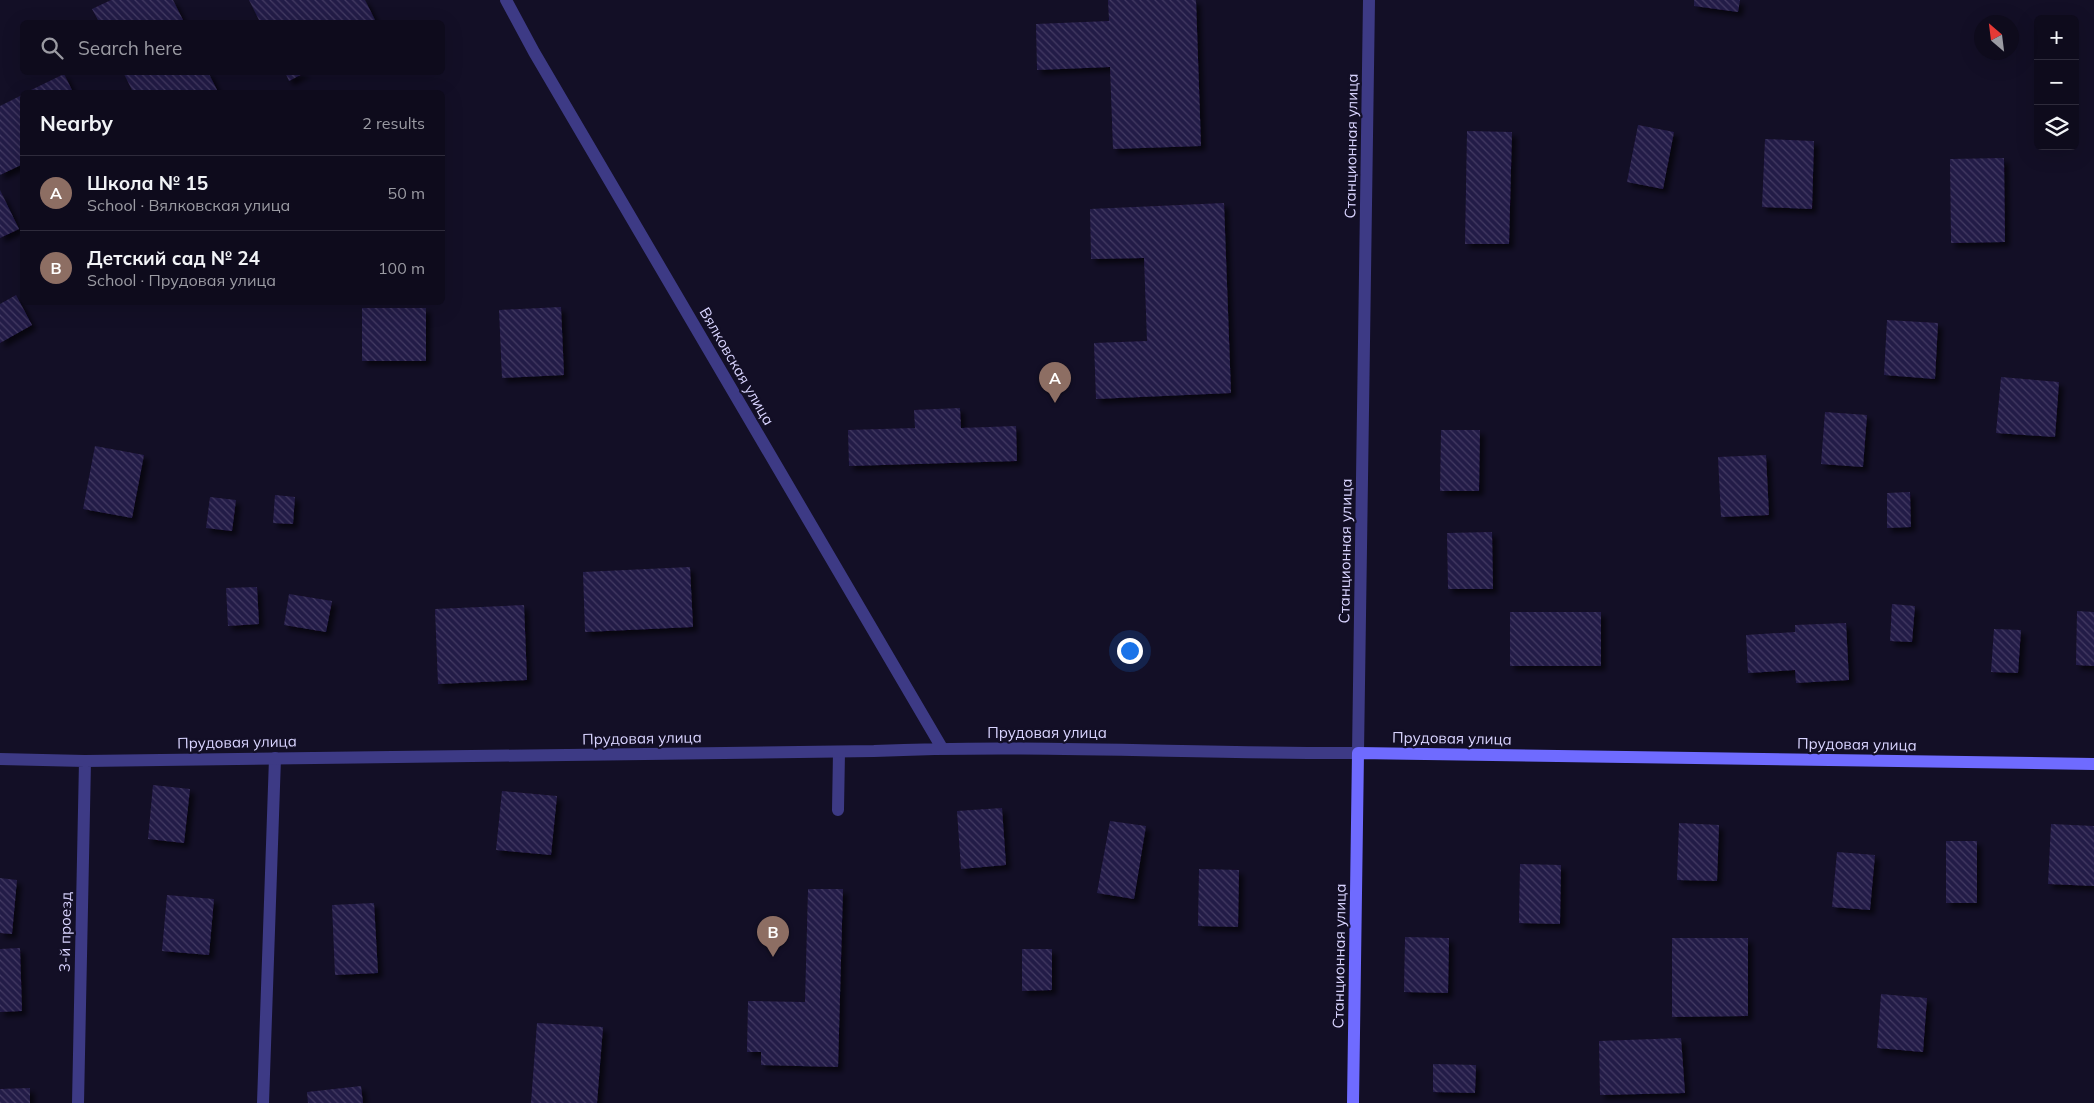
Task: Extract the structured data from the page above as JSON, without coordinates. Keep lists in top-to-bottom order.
{
  "streets": {
    "main road": ["Станционная улица", "Прудовая улица"],
    "street": ["Вялковская улица", "3-й проезд"]
  },
  "crossings": [
    ["Станционная улица", "Прудовая улица"],
    ["Вялковская улица", "Прудовая улица"],
    ["Прудовая улица", "3-й проезд"]
  ],
  "north": "top left",
  "page": {
    "map_buttons": ["+", "−"],
    "search": "Search here",
    "heading": ["Nearby", "2 results"],
    "list": [
      {
        "mark": "A",
        "name": "Школа № 15",
        "note": "School · Вялковская улица",
        "value": "50 m"
      },
      {
        "mark": "B",
        "name": "Детский сад № 24",
        "note": "School · Прудовая улица",
        "value": "100 m"
      }
    ],
    "pins": ["A", "B"]
  }
}
